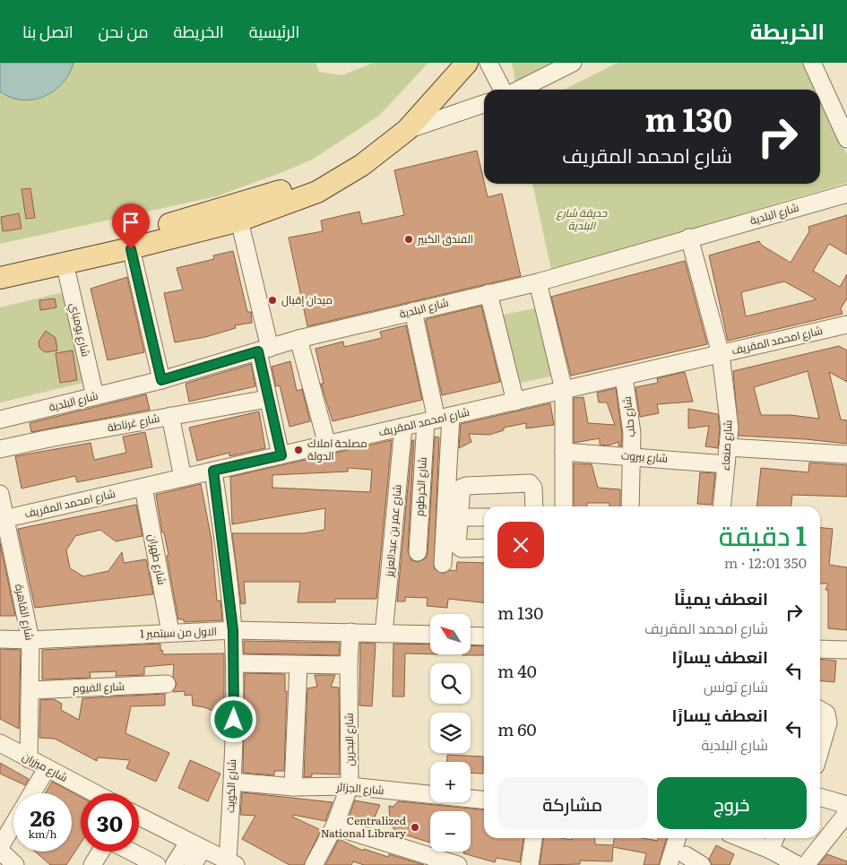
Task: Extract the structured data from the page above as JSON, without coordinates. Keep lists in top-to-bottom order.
{
  "streets": {
    "street": [
      "شارع البلدية",
      "شارع بومباي",
      "شارع امحمد المقريف",
      "شارع حلب",
      "شارع غرناطة",
      "شارع صنعاء",
      "شارع بيروت",
      "شارع الخرطوم",
      "شارع عمر بن عبدالعزيز",
      "شارع طهران",
      "شارع القاهرة",
      "الاول من سبتمبر 1",
      "شارع الفيوم",
      "شارع البحرين",
      "شارع ميزران",
      "شارع الكويت",
      "شارع الجزائر"
    ]
  },
  "crossings": [
    ["شارع البلدية", "شارع بومباي"],
    ["شارع البلدية", "شارع صنعاء"],
    ["شارع امحمد المقريف", "شارع حلب"],
    ["شارع امحمد المقريف", "شارع صنعاء"],
    ["شارع امحمد المقريف", "شارع الخرطوم"],
    ["شارع امحمد المقريف", "شارع عمر بن عبدالعزيز"],
    ["شارع امحمد المقريف", "شارع طهران"],
    ["شارع امحمد المقريف", "شارع القاهرة"],
    ["شارع امحمد المقريف", "شارع الكويت"],
    ["شارع حلب", "شارع بيروت"],
    ["شارع صنعاء", "شارع بيروت"],
    ["شارع عمر بن عبدالعزيز", "الاول من سبتمبر 1"],
    ["شارع طهران", "الاول من سبتمبر 1"],
    ["شارع القاهرة", "الاول من سبتمبر 1"],
    ["شارع القاهرة", "شارع الفيوم"],
    ["شارع القاهرة", "شارع ميزران"],
    ["الاول من سبتمبر 1", "شارع البحرين"],
    ["الاول من سبتمبر 1", "شارع الكويت"],
    ["شارع البحرين", "شارع الجزائر"],
    ["شارع الكويت", "شارع الجزائر"]
  ],
  "parks": ["حديقة شارع البلدية"],
  "places": [
    "الفندق الكبير",
    "ميدان إقبال",
    "مصلحة املاك الدولة",
    "Centralized National Library"
  ],
  "north": "top left",
  "page": {
    "header": "الخريطة",
    "nav": [
      "الرئيسية",
      "الخريطة",
      "من نحن",
      "اتصل بنا"
    ],
    "turn": ["130 m", "شارع امحمد المقريف"],
    "heading": ["1 دقيقة", "350 m · 12:01"],
    "list": [
      {
        "name": "انعطف يمينًا",
        "note": "شارع امحمد المقريف",
        "value": "130 m"
      },
      {
        "name": "انعطف يسارًا",
        "note": "شارع تونس",
        "value": "40 m"
      },
      {
        "name": "انعطف يسارًا",
        "note": "شارع البلدية",
        "value": "60 m"
      }
    ],
    "map_buttons": ["+", "−"],
    "buttons": ["خروج", "مشاركة"],
    "speed": "26 km/h",
    "limit": "30"
  }
}
